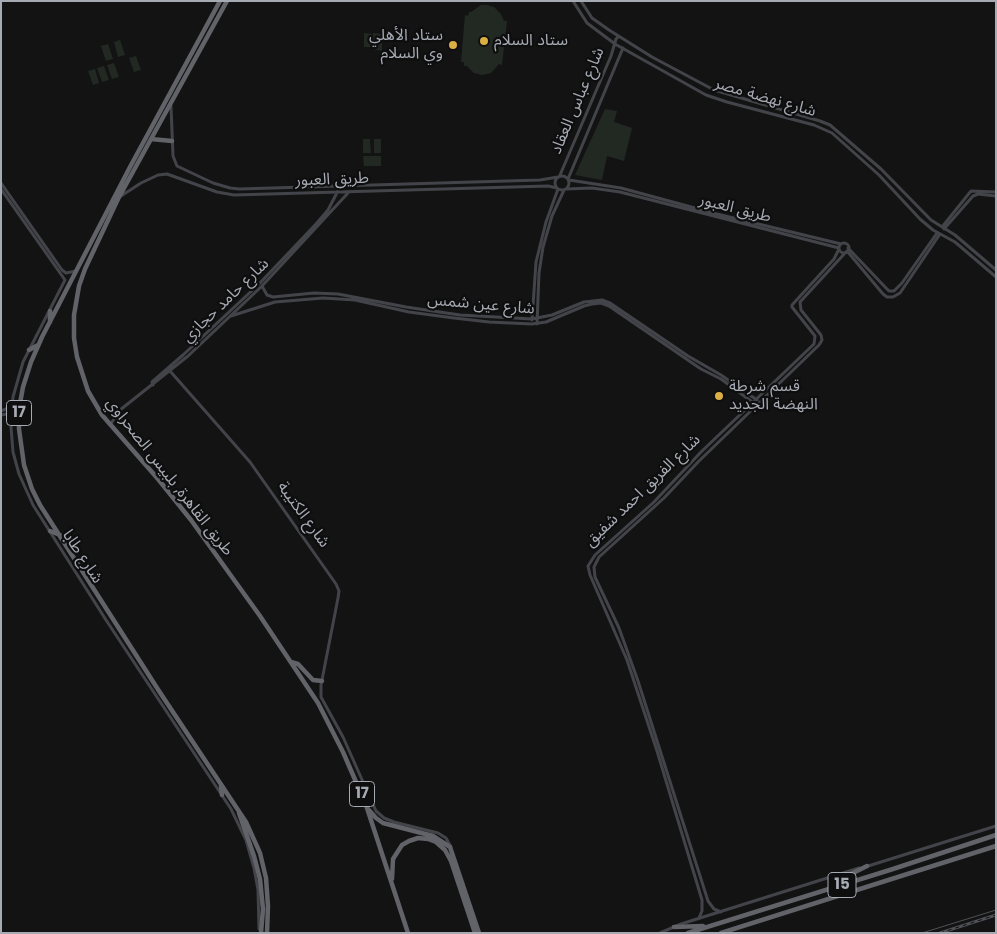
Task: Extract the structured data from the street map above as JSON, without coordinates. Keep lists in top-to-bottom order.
{
  "streets": {
    "highway": ["17", "طريق القاهرة, بلبيس الصحراوي", "15"],
    "street": [
      "شارع نهضة مصر",
      "شارع عباس العقاد",
      "طريق العبور",
      "شارع حامد حجازي",
      "شارع عين شمس",
      "شارع الفريق احمد شفيق",
      "شارع الكتيبة",
      "شارع طابا"
    ]
  },
  "crossings": [
    ["شارع نهضة مصر", "شارع عباس العقاد"],
    ["شارع عباس العقاد", "طريق العبور"],
    ["طريق العبور", "شارع حامد حجازي"],
    ["طريق العبور", "شارع الفريق احمد شفيق"],
    ["شارع حامد حجازي", "شارع عين شمس"],
    ["شارع حامد حجازي", "طريق القاهرة, بلبيس الصحراوي"],
    ["شارع حامد حجازي", "شارع الكتيبة"],
    ["شارع عين شمس", "شارع الفريق احمد شفيق"]
  ],
  "places": ["ستاد السلام", "ستاد الأهلي وي السلام", "قسم شرطة النهضة الجديد"]
}
